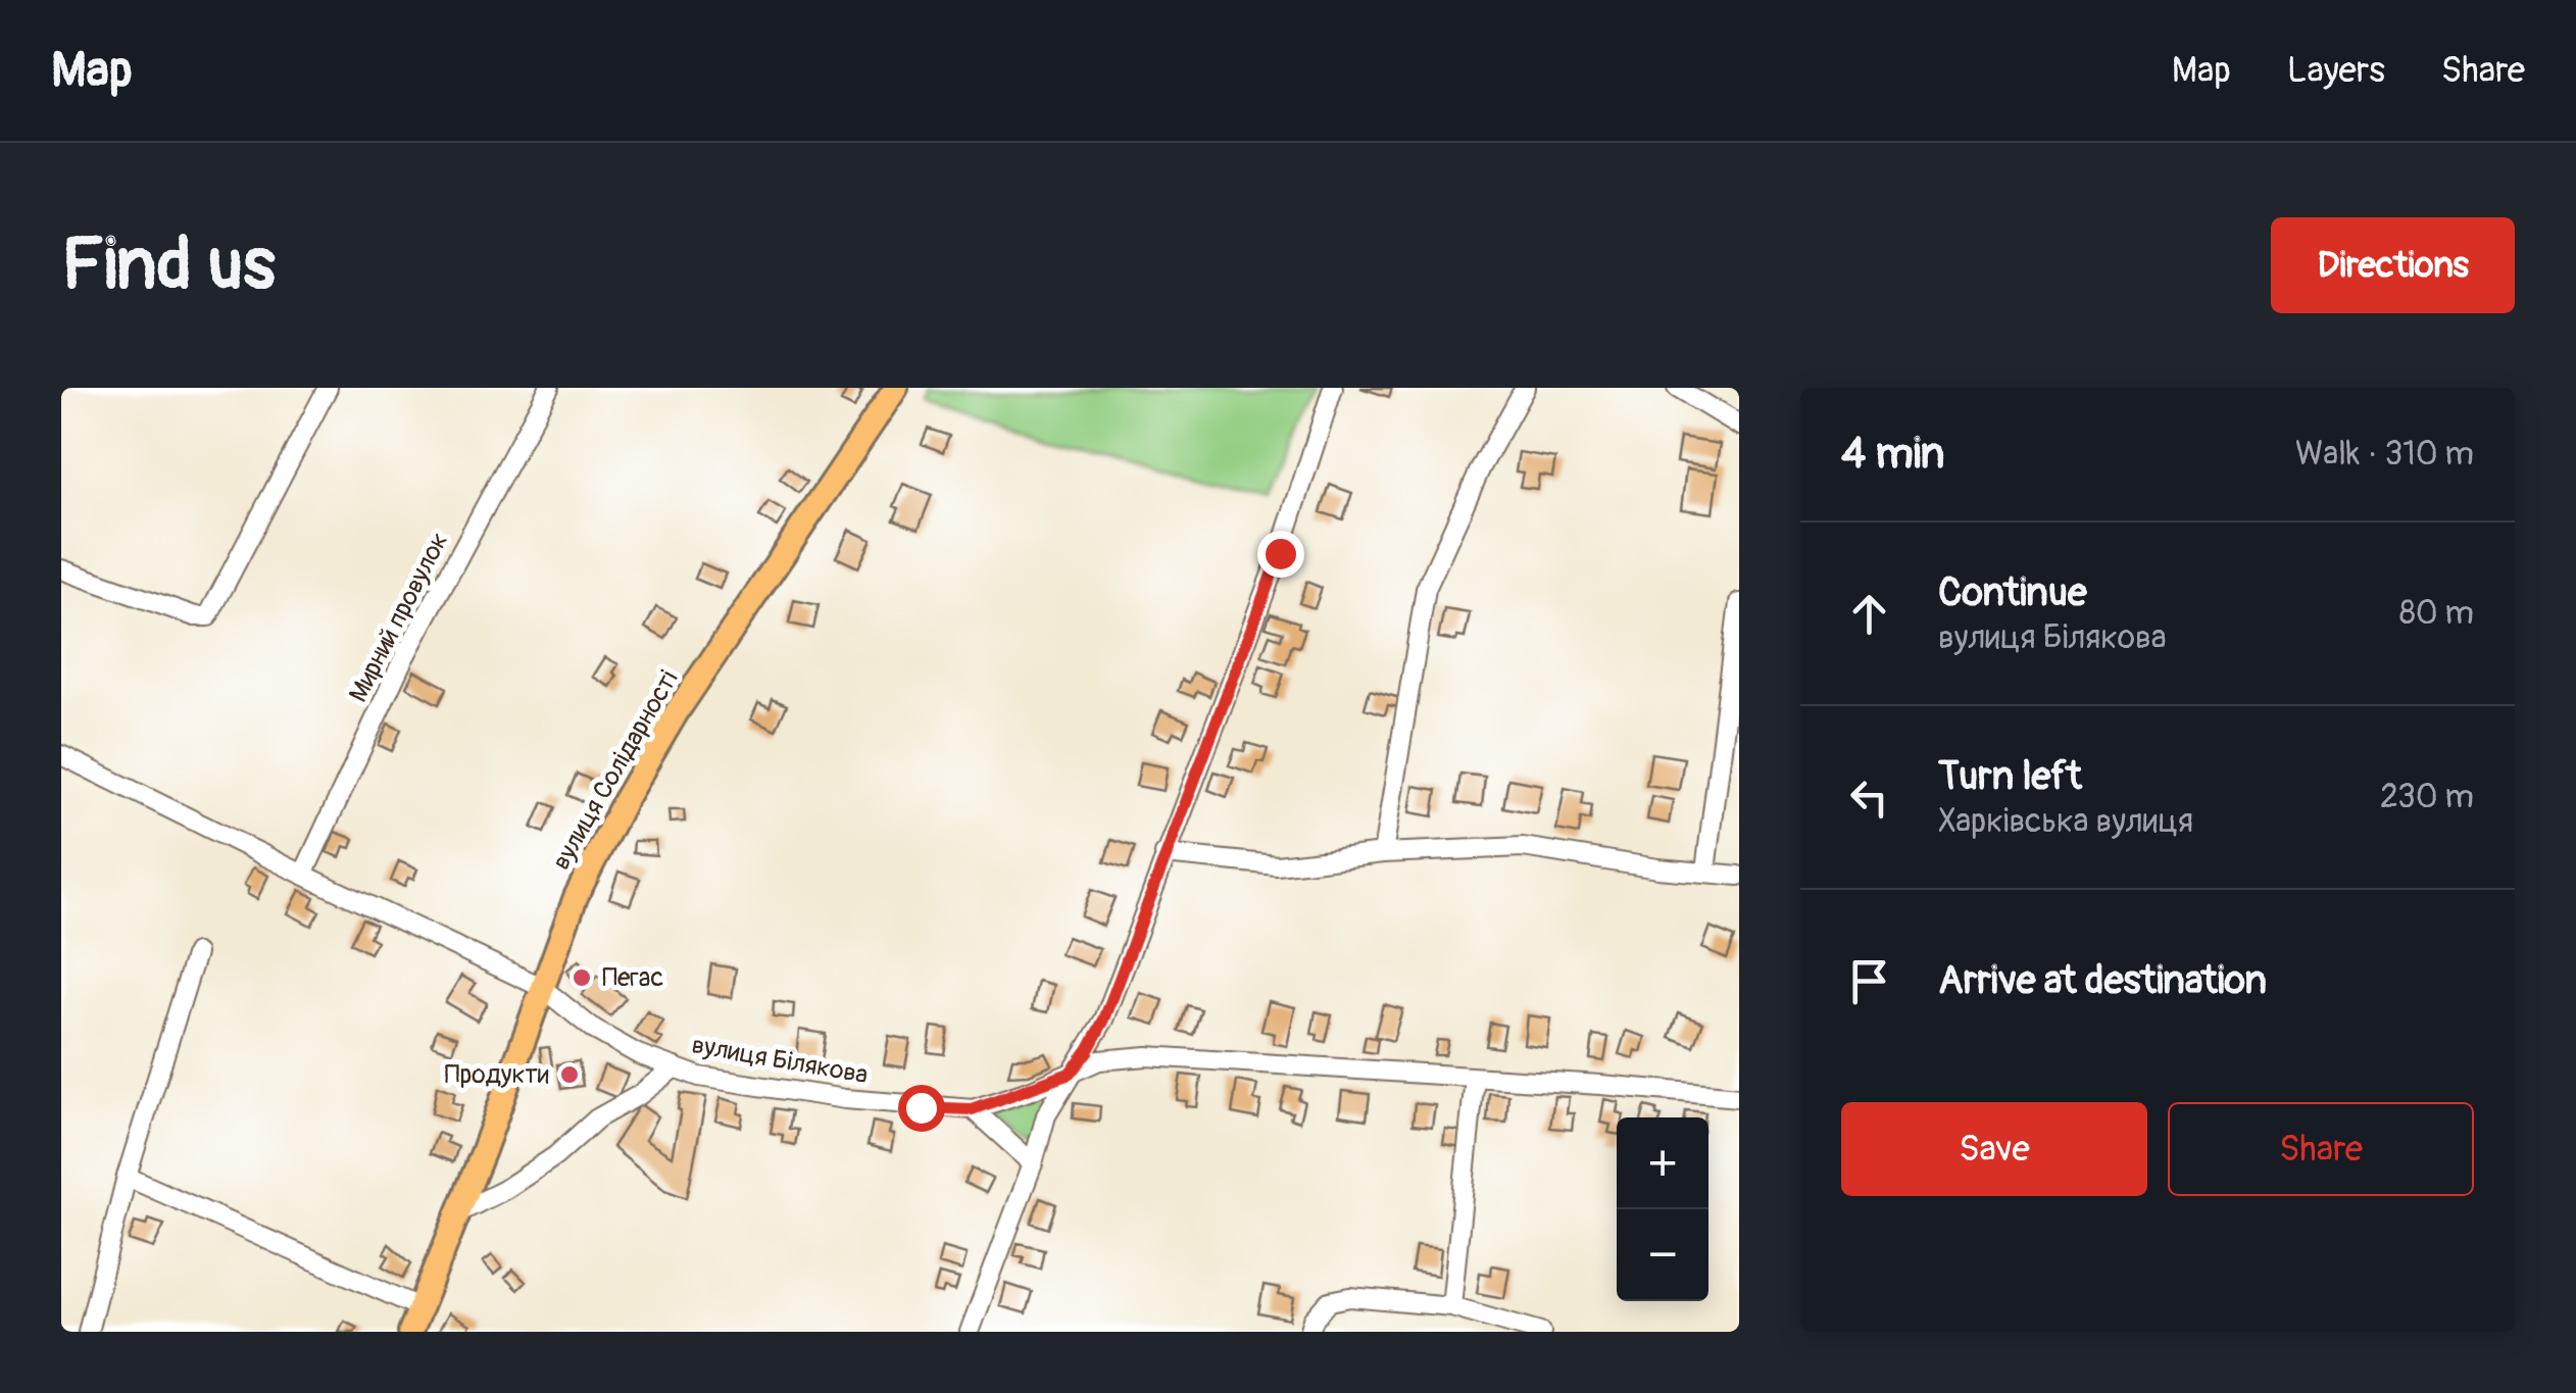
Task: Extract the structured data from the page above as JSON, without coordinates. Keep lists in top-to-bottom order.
{
  "streets": {
    "main road": ["вулиця Солідарності"],
    "street": ["Мирний провулок", "вулиця Білякова"]
  },
  "crossings": [
    ["Мирний провулок", "вулиця Білякова"],
    ["вулиця Солідарності", "вулиця Білякова"]
  ],
  "places": ["Пегас", "Продукти"],
  "page": {
    "header": "Map",
    "nav": ["Map", "Layers", "Share"],
    "buttons": [
      "Directions",
      ["Save", "Share"]
    ],
    "title": "Find us",
    "heading": ["4 min", "Walk · 310 m"],
    "list": [
      ["Continue", "вулиця Білякова", "80 m"],
      ["Turn left", "Харківська вулиця", "230 m"],
      "Arrive at destination"
    ],
    "map_buttons": ["+", "−"]
  }
}
